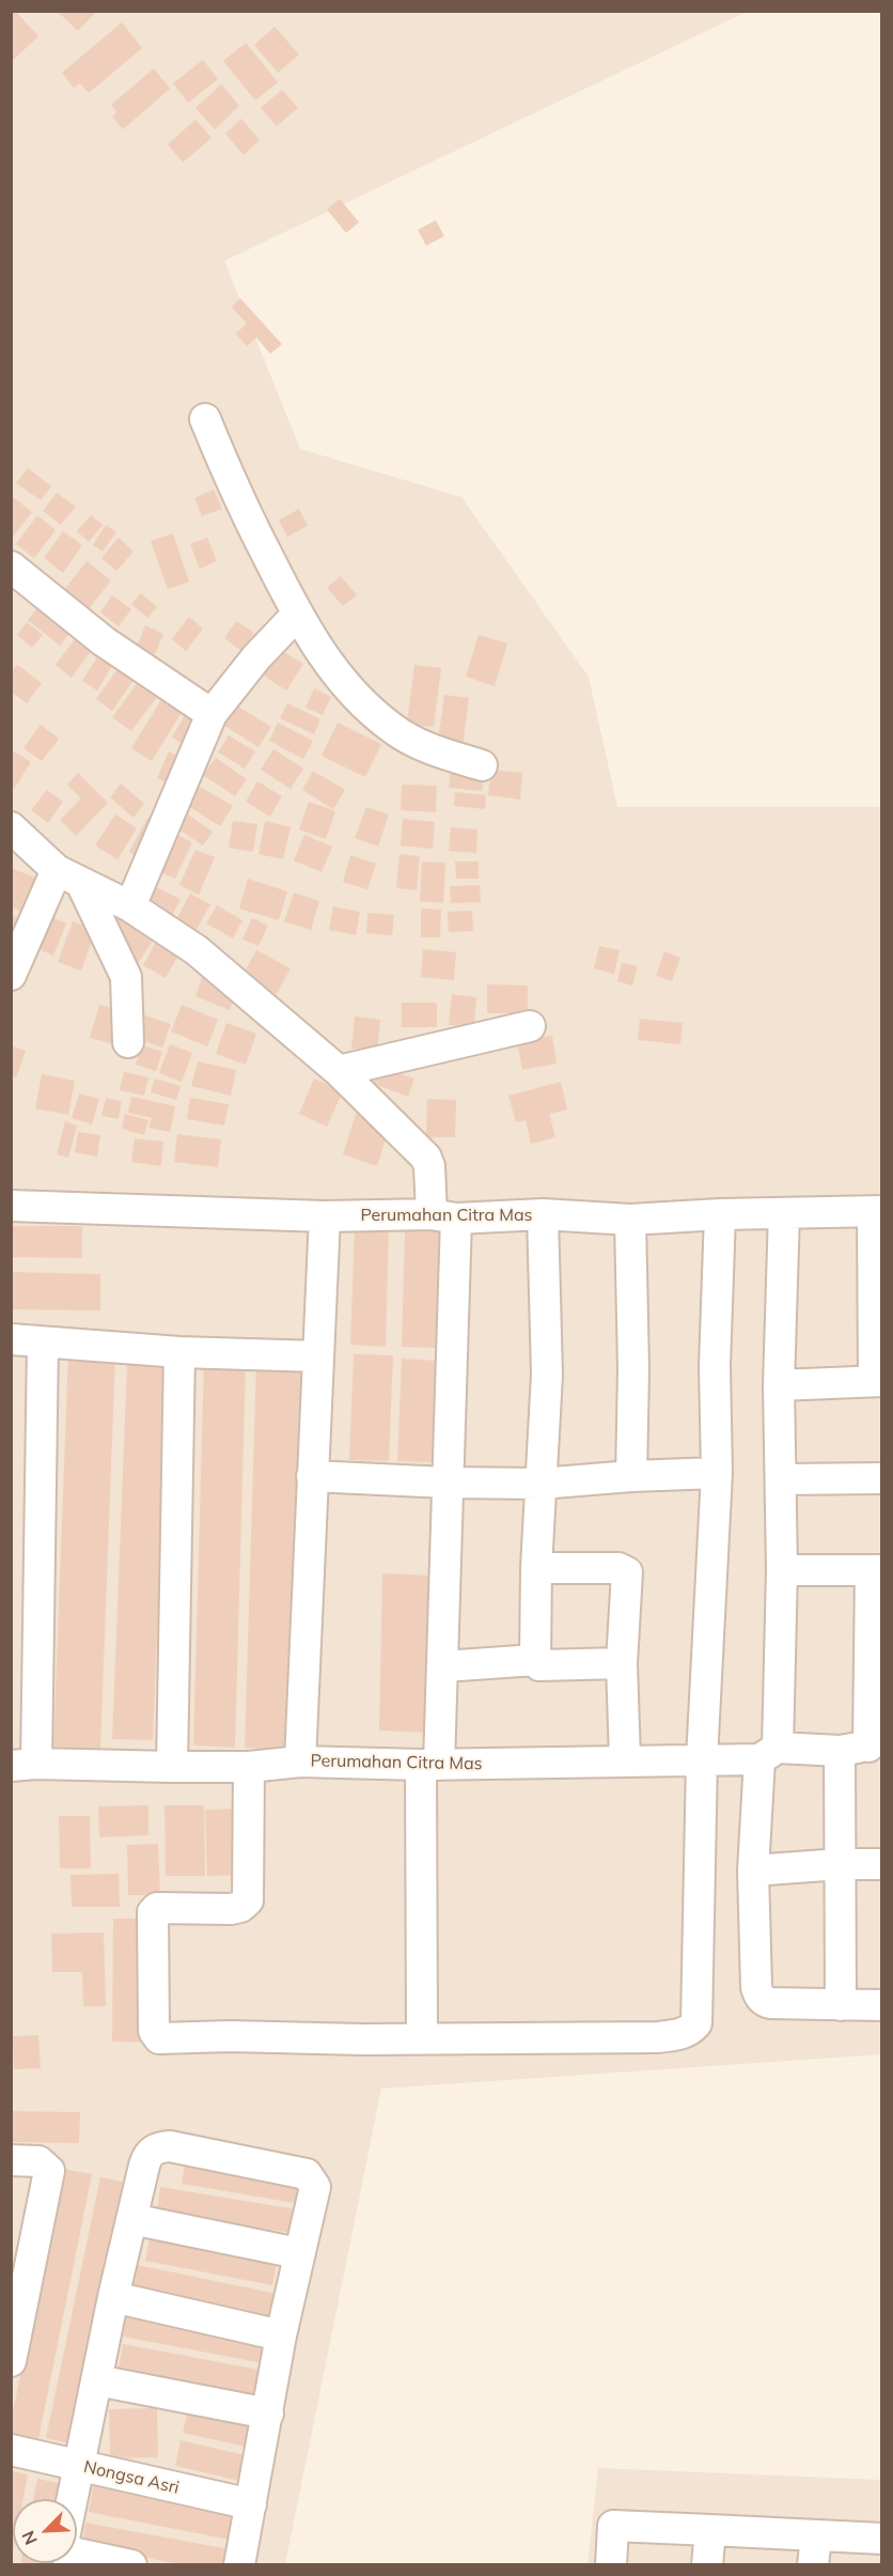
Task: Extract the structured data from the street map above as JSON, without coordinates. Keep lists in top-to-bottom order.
{
  "streets": {
    "street": ["Perumahan Citra Mas", "Nongsa Asri"]
  },
  "north": "bottom left"
}
